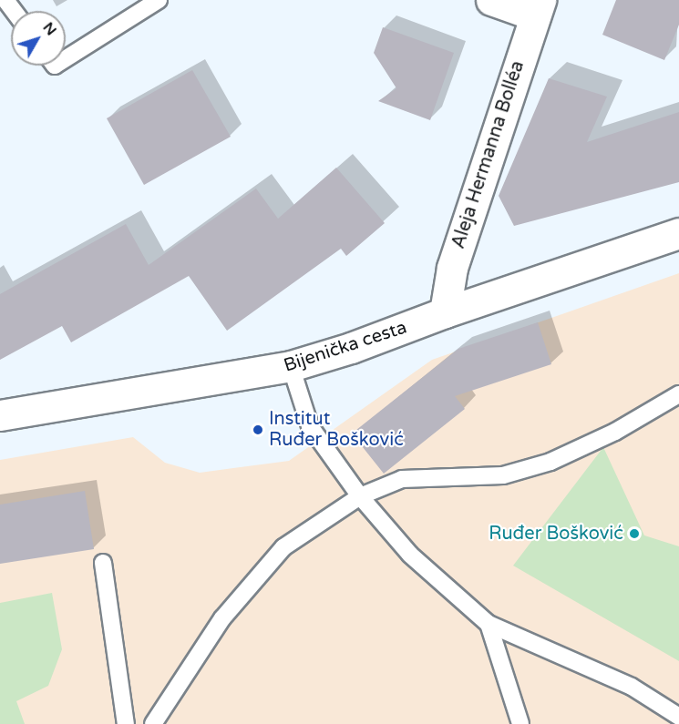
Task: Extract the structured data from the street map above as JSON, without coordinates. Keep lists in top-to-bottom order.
{
  "streets": {
    "main road": ["Aleja Hermanna Bolléa", "Bijenička cesta"]
  },
  "crossings": [
    ["Aleja Hermanna Bolléa", "Bijenička cesta"]
  ],
  "places": ["Institut Ruđer Bošković", "Ruđer Bošković"],
  "north": "top right"
}
